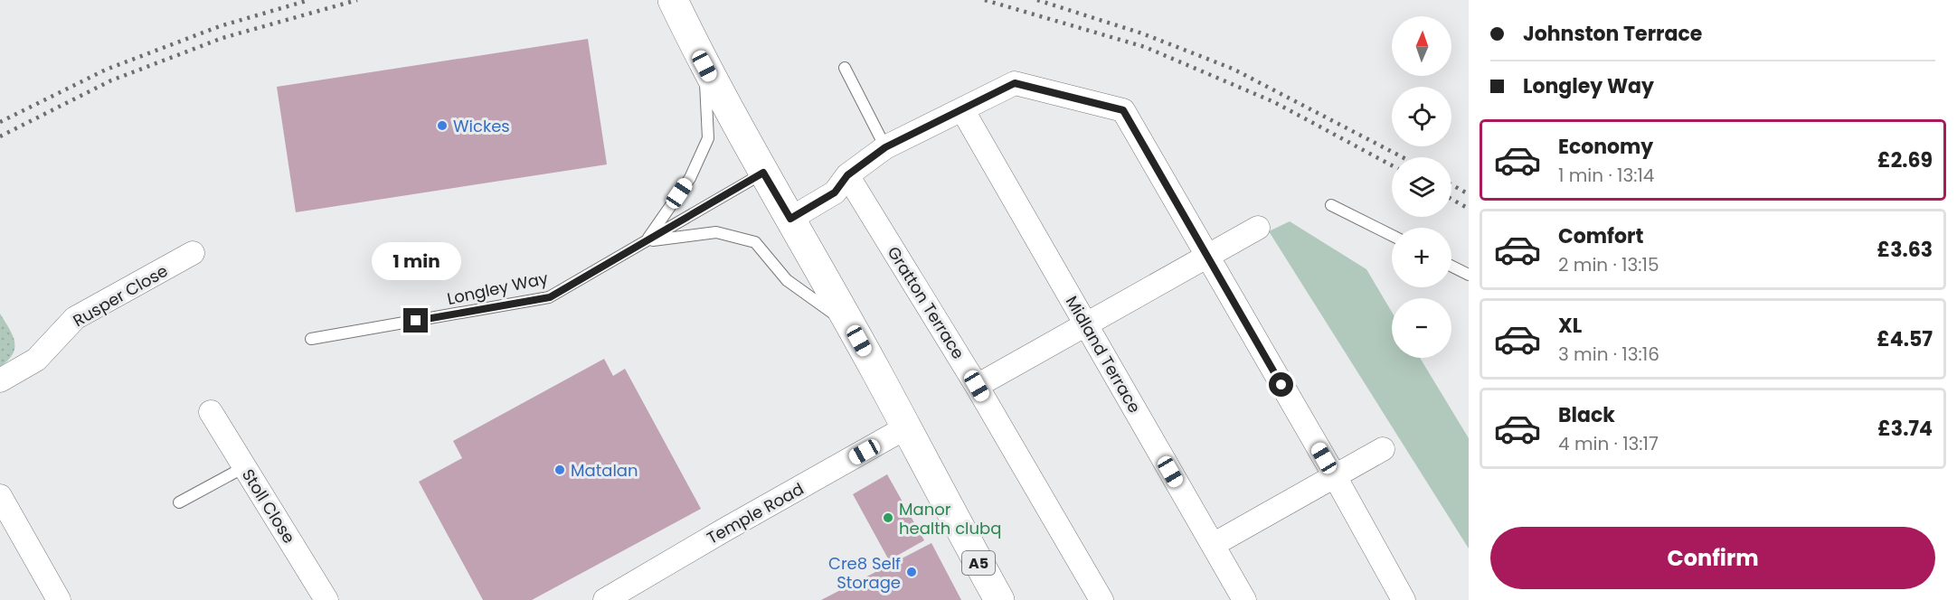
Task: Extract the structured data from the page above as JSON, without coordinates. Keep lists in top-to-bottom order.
{
  "streets": {
    "main road": ["A5"],
    "street": [
      "Rusper Close",
      "Gratton Terrace",
      "Midland Terrace",
      "Stoll Close",
      "Temple Road"
    ],
    "lane": ["Longley Way"]
  },
  "crossings": [
    ["Longley Way", "A5"],
    ["Temple Road", "A5"]
  ],
  "places": [
    "Wickes",
    "Matalan",
    "Manor health clubq",
    "Cre8 Self Storage"
  ],
  "north": "top",
  "page": {
    "banner": ["Johnston Terrace", "Longley Way"],
    "map_buttons": ["+", "−"],
    "list": [
      {
        "name": "Economy",
        "note": "1 min · 13:14",
        "value": "£2.69"
      },
      {
        "name": "Comfort",
        "note": "2 min · 13:15",
        "value": "£3.63"
      },
      {
        "name": "XL",
        "note": "3 min · 13:16",
        "value": "£4.57"
      },
      {
        "name": "Black",
        "note": "4 min · 13:17",
        "value": "£3.74"
      }
    ],
    "bubble": "1 min",
    "buttons": "Confirm"
  }
}
